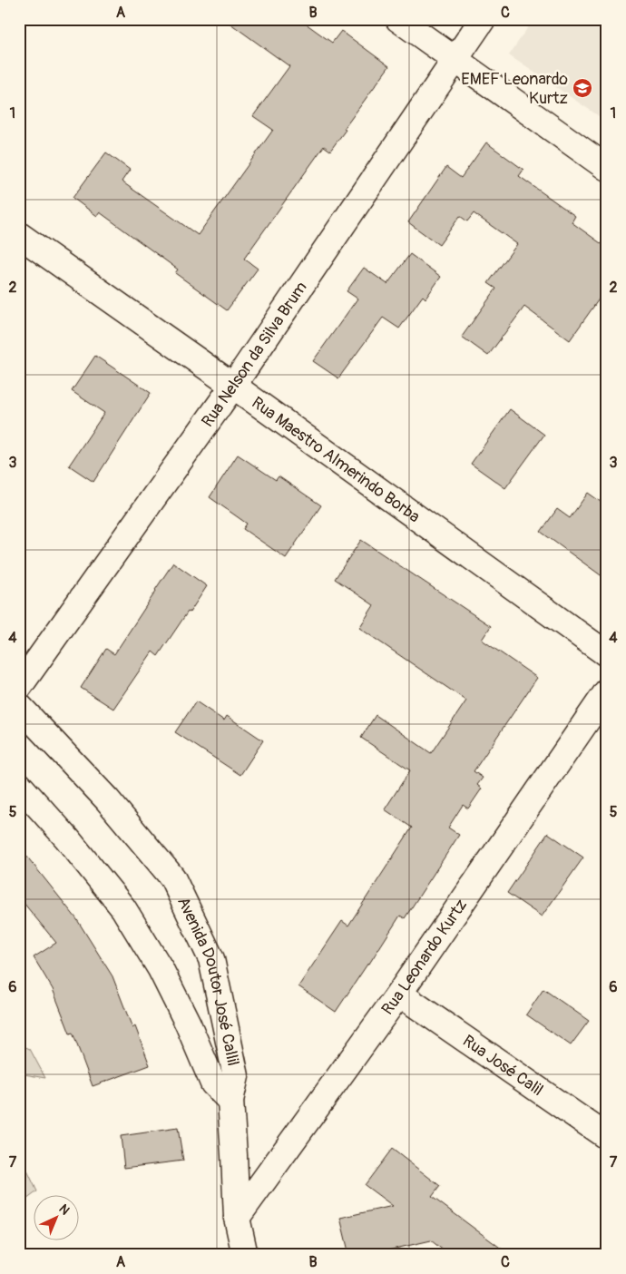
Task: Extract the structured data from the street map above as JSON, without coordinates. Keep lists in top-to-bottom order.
{
  "streets": {
    "street": [
      "Rua Nelson da Silva Brum",
      "Rua Maestro Almerindo Borba",
      "Rua Leonardo Kurtz",
      "Avenida Doutor José Callil",
      "Rua José Calil"
    ]
  },
  "crossings": [
    ["Rua Nelson da Silva Brum", "Rua Maestro Almerindo Borba"],
    ["Rua Leonardo Kurtz", "Rua José Calil"]
  ],
  "places": {
    "school or university": ["EMEF Leonardo Kurtz"]
  },
  "north": "top right",
  "grid": {
    "columns": ["A", "B", "C"],
    "rows": [
      "1",
      "2",
      "3",
      "4",
      "5",
      "6",
      "7"
    ]
  }
}
